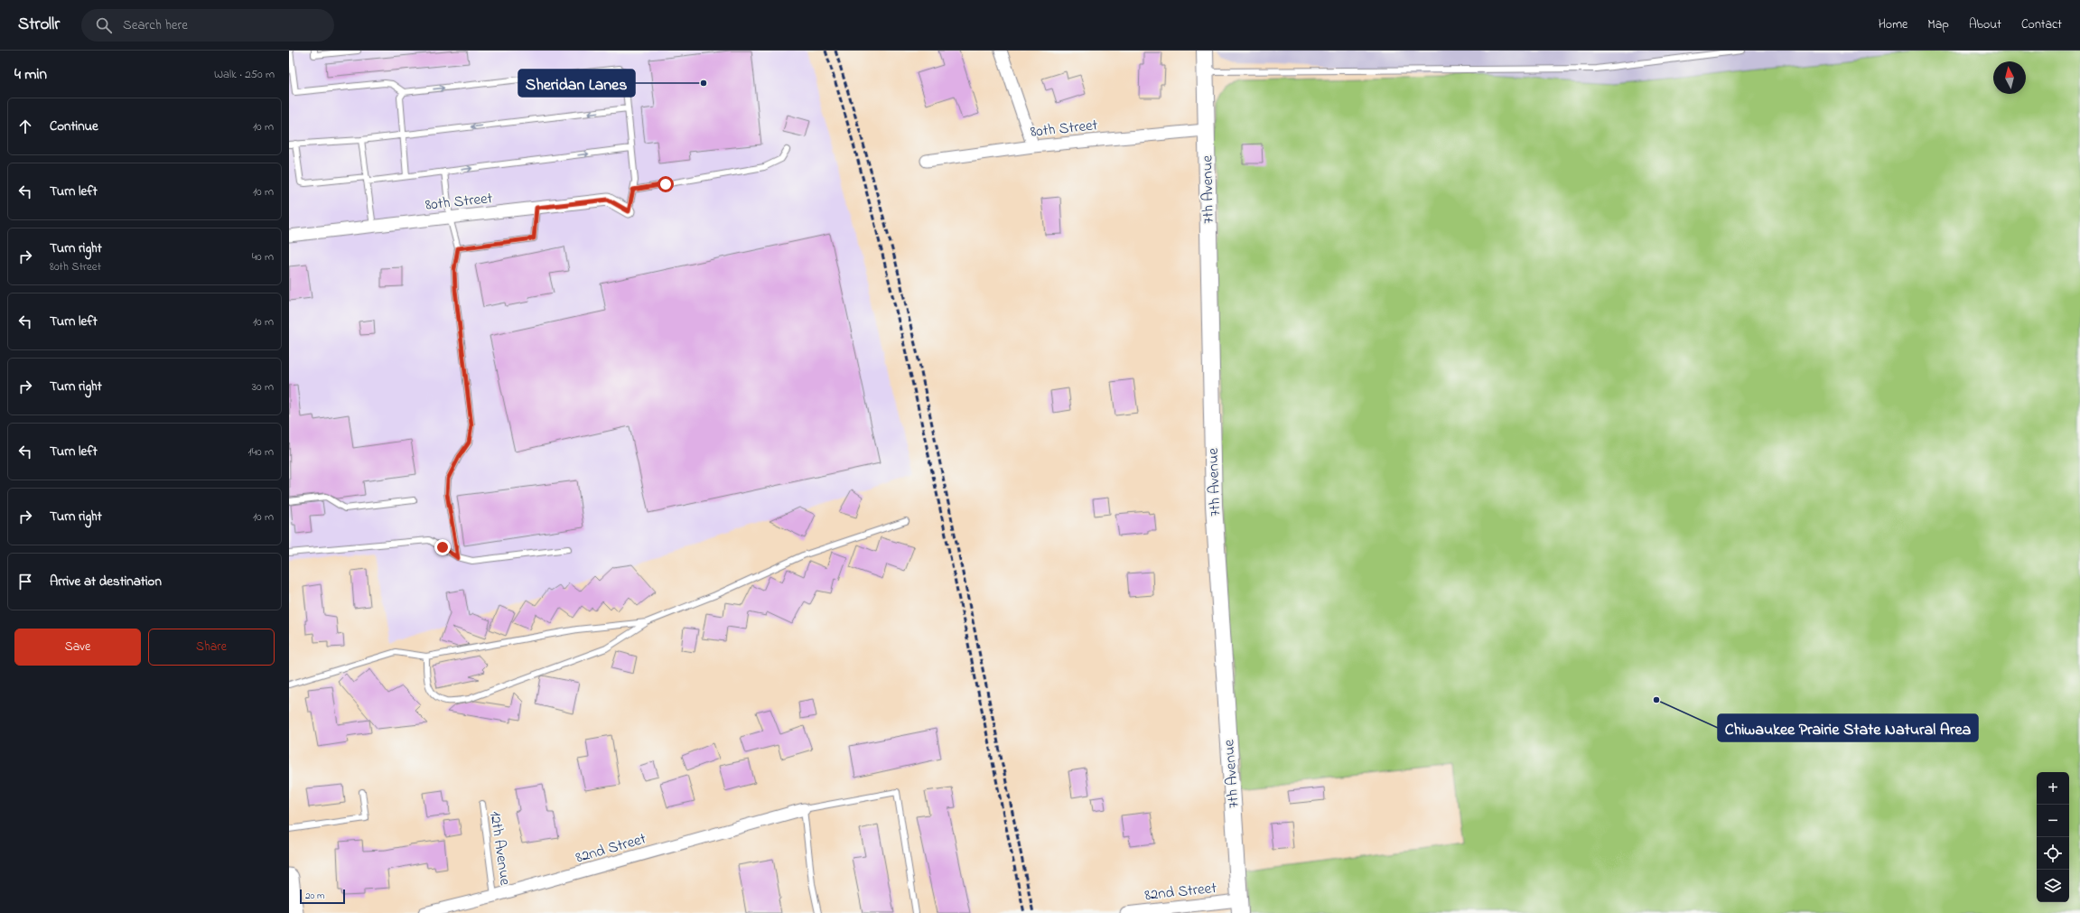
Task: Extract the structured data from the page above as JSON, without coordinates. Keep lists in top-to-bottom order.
{
  "streets": {
    "street": ["80th Street", "7th Avenue", "82nd Street"],
    "lane": ["12th Avenue"]
  },
  "crossings": [
    ["80th Street", "7th Avenue"],
    ["7th Avenue", "82nd Street"],
    ["82nd Street", "12th Avenue"]
  ],
  "places": ["Sheridan Lanes", "Chiwaukee Prairie State Natural Area"],
  "scale_bar": "20 m",
  "north": "top",
  "page": {
    "header": "Strollr",
    "search": "Search here",
    "nav": [
      "Home",
      "Map",
      "About",
      "Contact"
    ],
    "heading": ["4 min", "Walk · 250 m"],
    "list": [
      ["Continue", "10 m"],
      ["Turn left", "10 m"],
      ["Turn right", "80th Street", "40 m"],
      ["Turn left", "10 m"],
      ["Turn right", "30 m"],
      ["Turn left", "140 m"],
      ["Turn right", "10 m"],
      "Arrive at destination"
    ],
    "buttons": ["Save", "Share"],
    "map_buttons": ["+", "−"],
    "scale": "20 m"
  }
}
